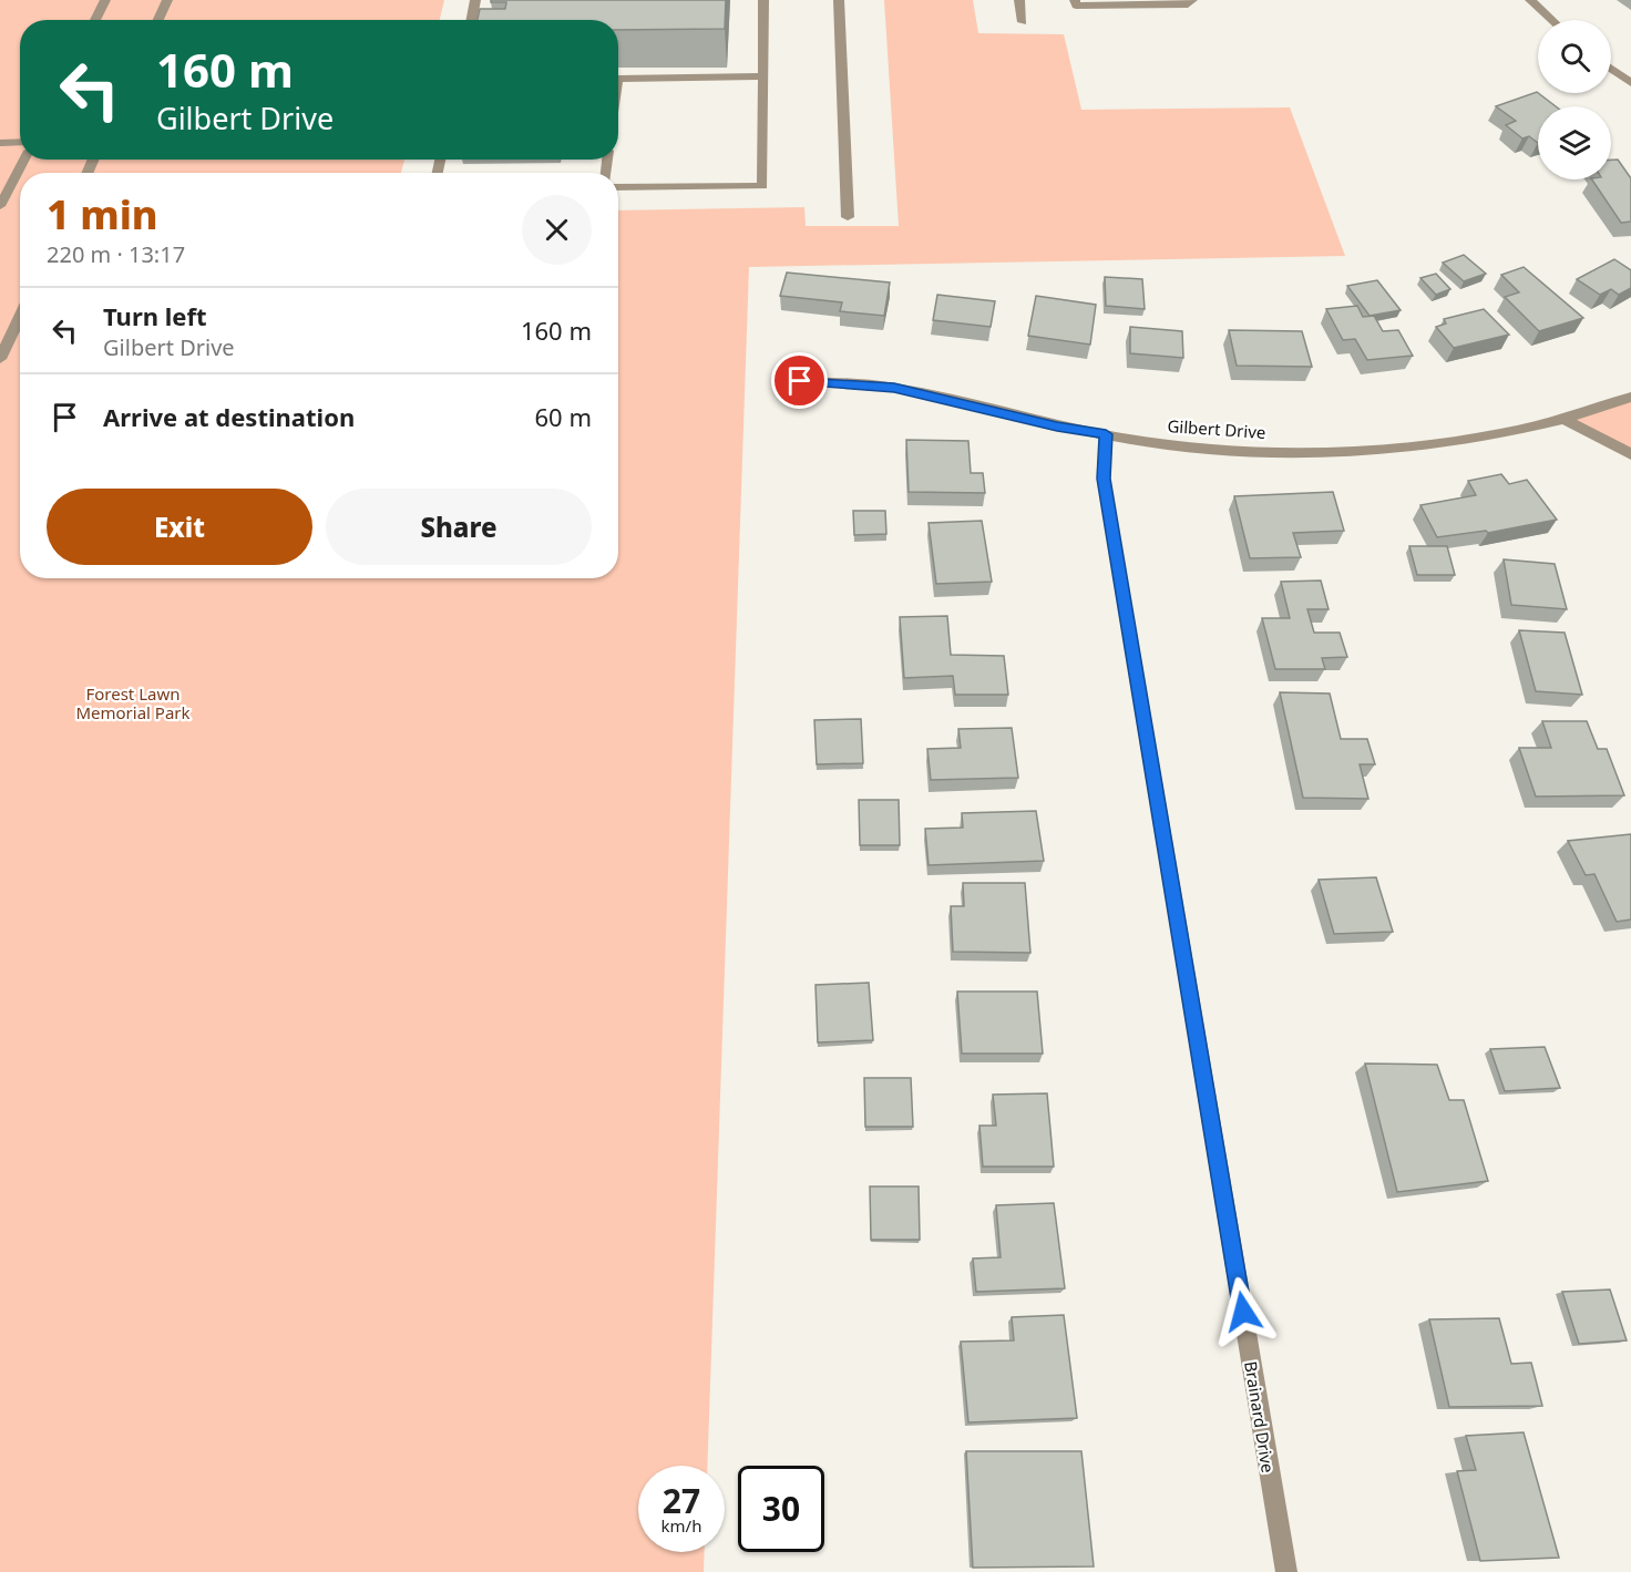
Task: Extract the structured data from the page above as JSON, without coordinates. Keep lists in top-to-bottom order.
{
  "streets": {
    "street": ["Gilbert Drive", "Brainard Drive"]
  },
  "crossings": [
    ["Gilbert Drive", "Brainard Drive"]
  ],
  "parks": ["Forest Lawn Memorial Park"],
  "page": {
    "turn": ["160 m", "Gilbert Drive"],
    "heading": ["1 min", "220 m · 13:17"],
    "list": [
      {
        "name": "Turn left",
        "note": "Gilbert Drive",
        "value": "160 m"
      },
      {
        "name": "Arrive at destination",
        "value": "60 m"
      }
    ],
    "buttons": ["Exit", "Share"],
    "speed": "27 km/h",
    "limit": "30"
  }
}
